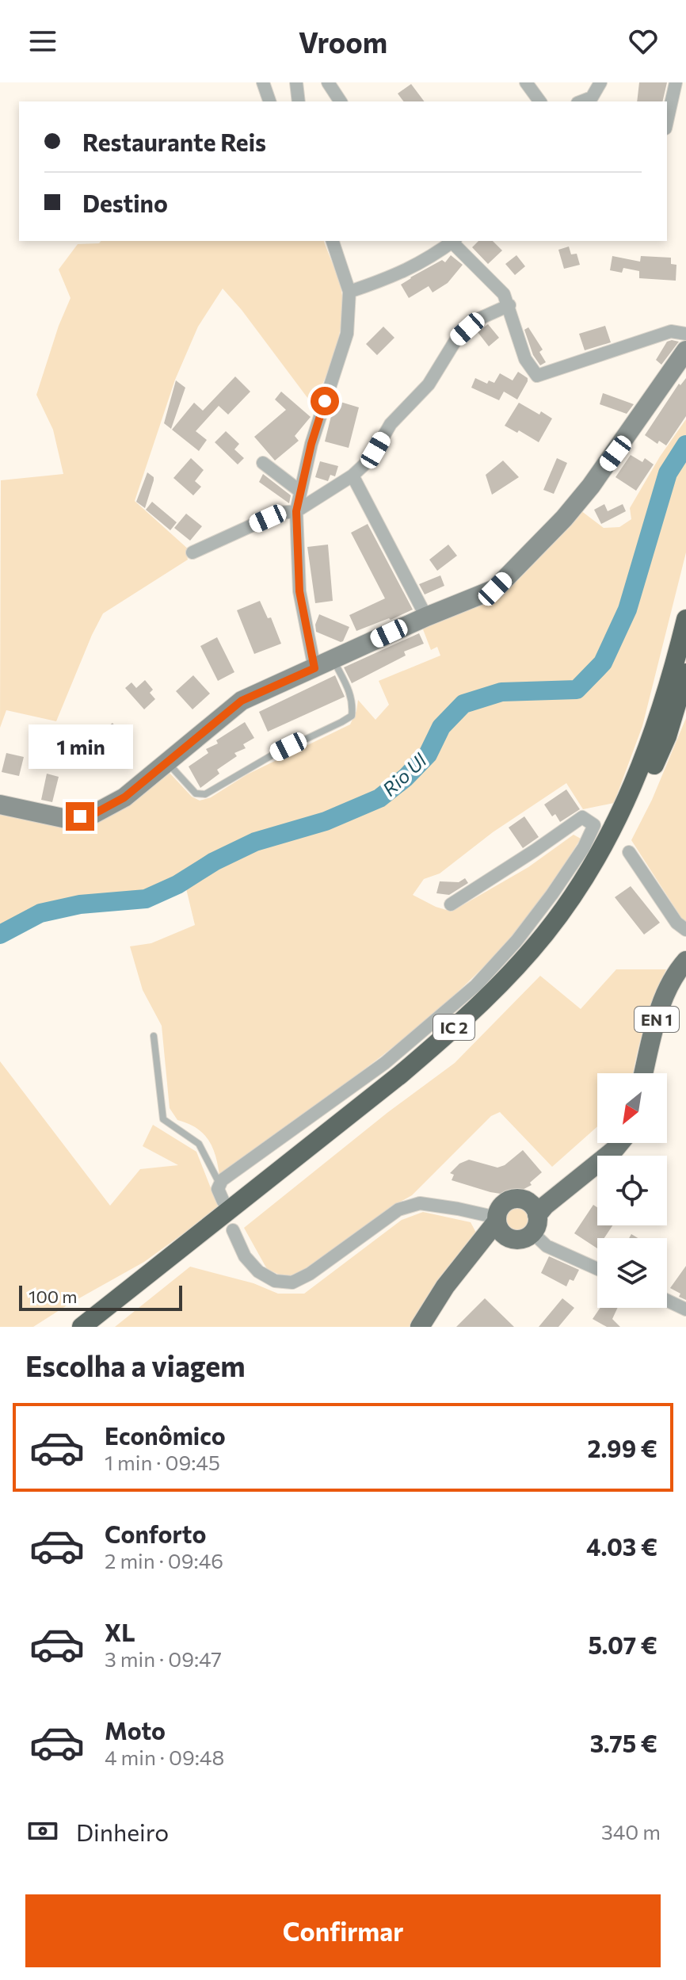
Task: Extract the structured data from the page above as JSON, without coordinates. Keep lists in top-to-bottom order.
{
  "streets": {
    "highway": ["IC 2"],
    "main road": ["EN 1"]
  },
  "water": ["Rio Ul"],
  "scale_bar": "100 m",
  "north": "bottom left",
  "page": {
    "header": "Vroom",
    "banner": ["Restaurante Reis", "Destino"],
    "bubble": "1 min",
    "scale": "100 m",
    "heading": "Escolha a viagem",
    "list": [
      {
        "name": "Econômico",
        "note": "1 min · 09:45",
        "value": "2.99 €"
      },
      {
        "name": "Conforto",
        "note": "2 min · 09:46",
        "value": "4.03 €"
      },
      {
        "name": "XL",
        "note": "3 min · 09:47",
        "value": "5.07 €"
      },
      {
        "name": "Moto",
        "note": "4 min · 09:48",
        "value": "3.75 €"
      }
    ],
    "pay": ["Dinheiro", "340 m"],
    "buttons": "Confirmar"
  }
}
